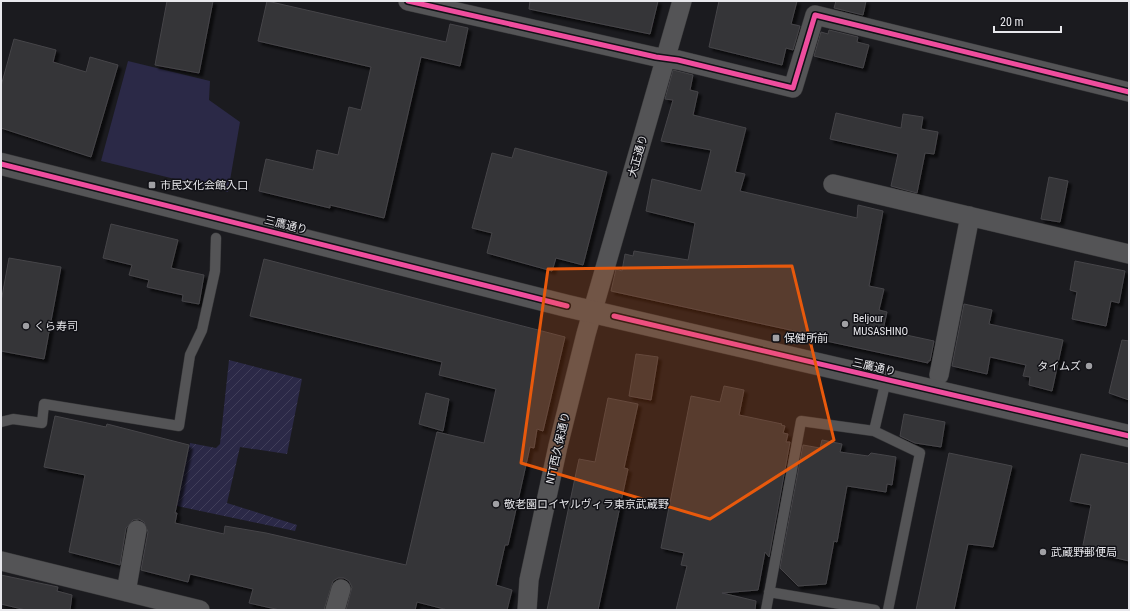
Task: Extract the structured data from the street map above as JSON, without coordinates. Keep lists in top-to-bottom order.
{
  "streets": {
    "main road": ["三鷹通り"],
    "street": ["大正通り", "NTT西久保通り"]
  },
  "crossings": [
    ["大正通り", "三鷹通り"],
    ["大正通り", "NTT西久保通り"],
    ["三鷹通り", "NTT西久保通り"]
  ],
  "places": {
    "transit": ["市民文化会館入口", "保健所前"],
    "other": [
      "Beljour MUSASHINO",
      "くら寿司",
      "タイムズ",
      "敬老園ロイヤルヴィラ東京武蔵野",
      "武蔵野郵便局"
    ]
  },
  "scale_bar": "20 m"
}
